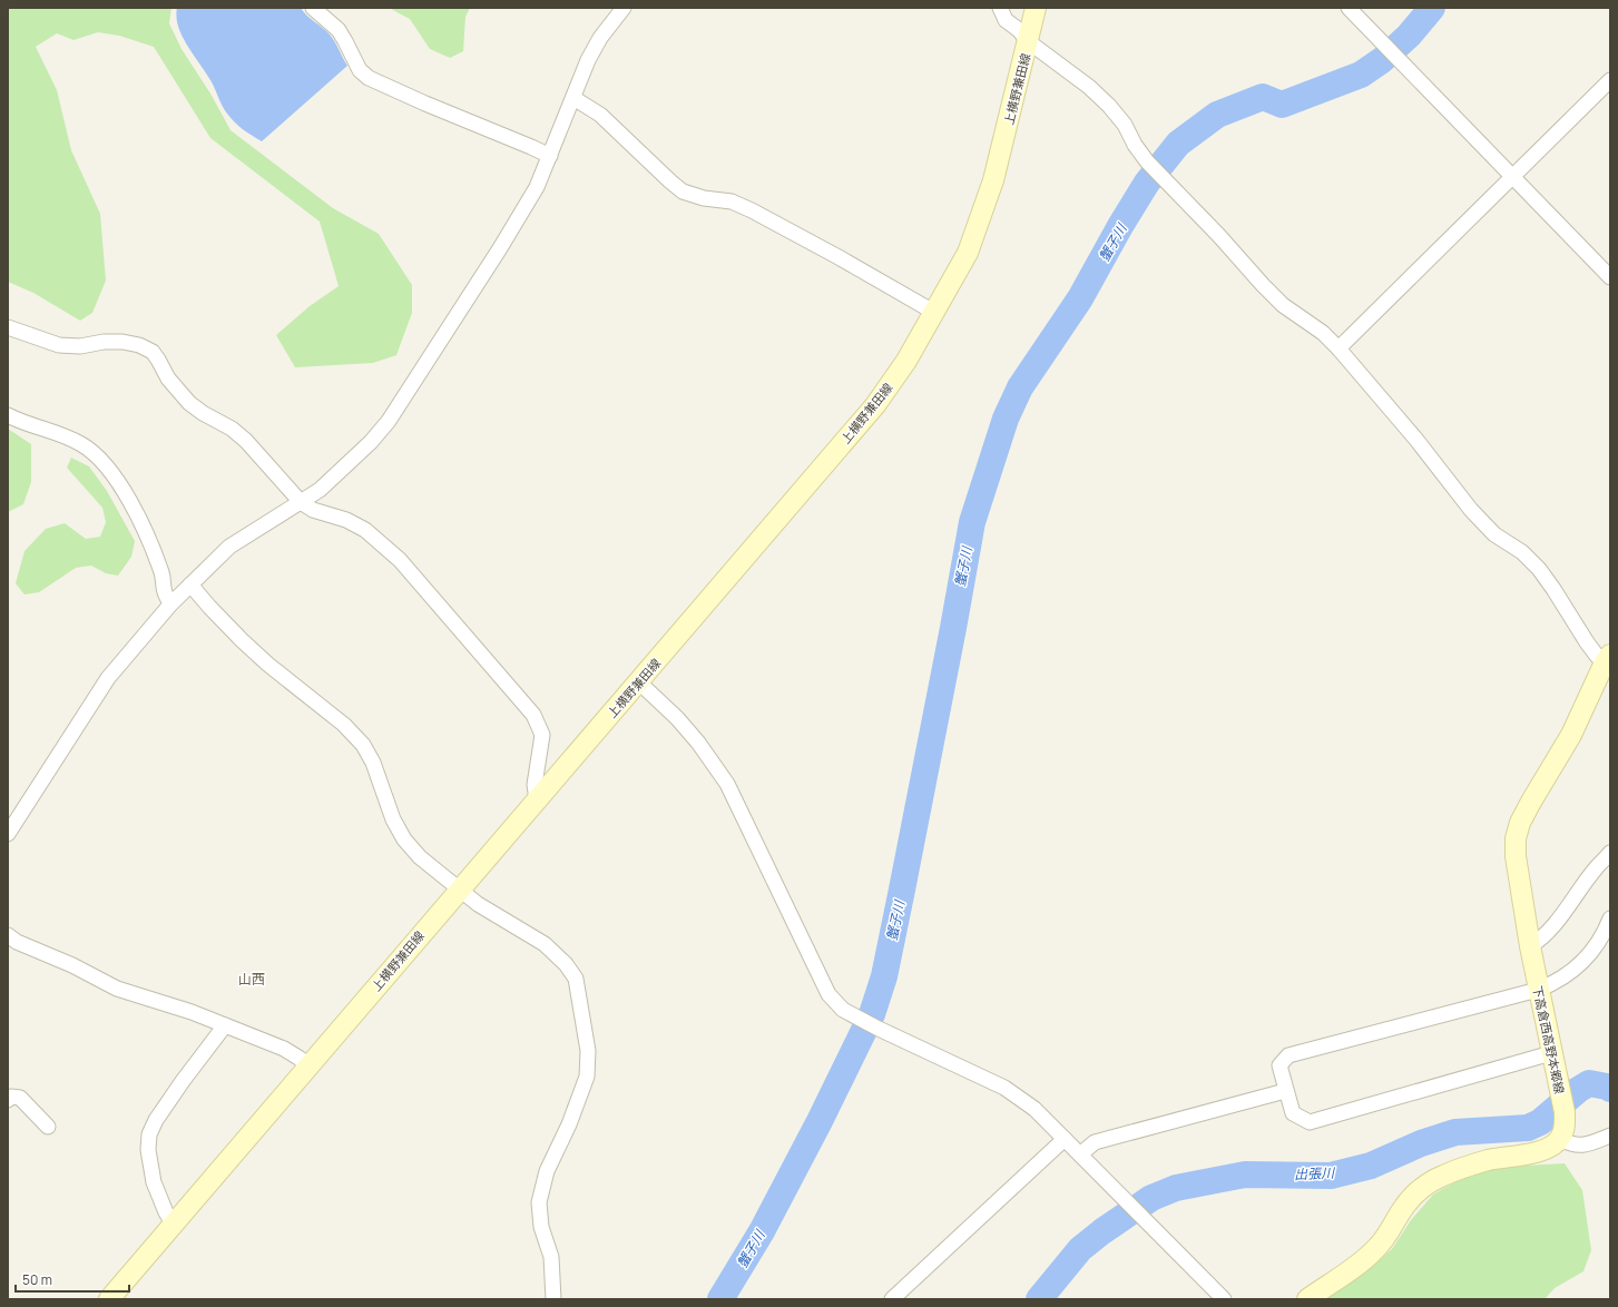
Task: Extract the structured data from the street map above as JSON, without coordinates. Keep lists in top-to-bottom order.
{
  "streets": {
    "main road": ["上横野兼田線", "下高倉西高野本郷線"]
  },
  "districts": ["山西"],
  "water": ["蟹子川", "出張川"],
  "scale_bar": "50 m"
}
